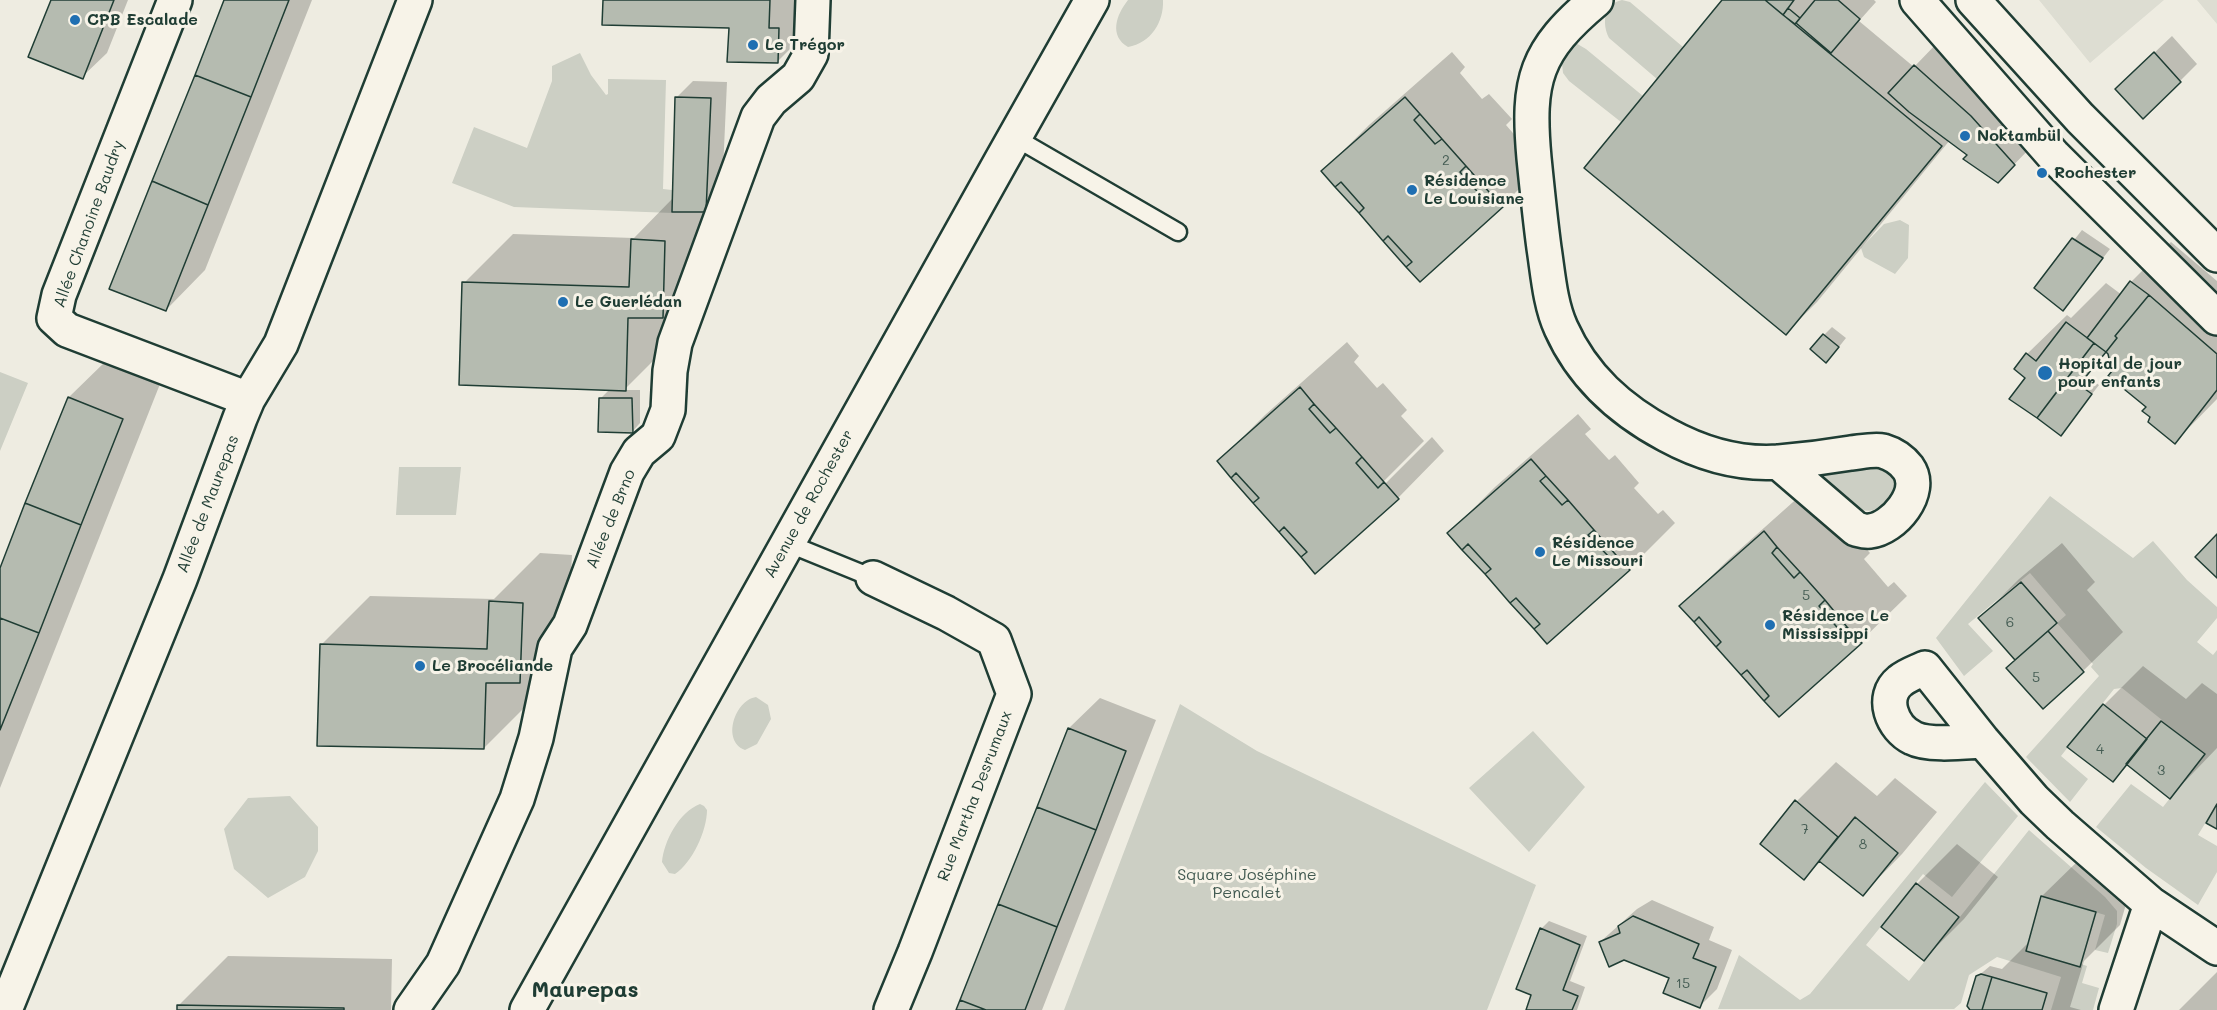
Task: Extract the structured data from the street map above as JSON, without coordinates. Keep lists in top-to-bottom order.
{
  "streets": {
    "street": [
      "Allée Chanoine Baudry",
      "Allée de Maurepas",
      "Avenue de Rochester",
      "Allée de Brno",
      "Rue Martha Desrumaux"
    ]
  },
  "crossings": [
    ["Allée Chanoine Baudry", "Allée de Maurepas"]
  ],
  "districts": ["Maurepas"],
  "parks": ["Square Joséphine Pencalet"],
  "places": [
    "CPB Escalade",
    "Le Trégor",
    "Noktambül",
    "Rochester",
    "Résidence Le Louisiane",
    "Le Guerlédan",
    "Hopital de jour pour enfants",
    "Résidence Le Missouri",
    "Résidence Le Mississippi",
    "Le Brocéliande"
  ],
  "house_numbers": [
    "2",
    "5",
    "6",
    "5",
    "4",
    "3",
    "7",
    "8",
    "15"
  ]
}
